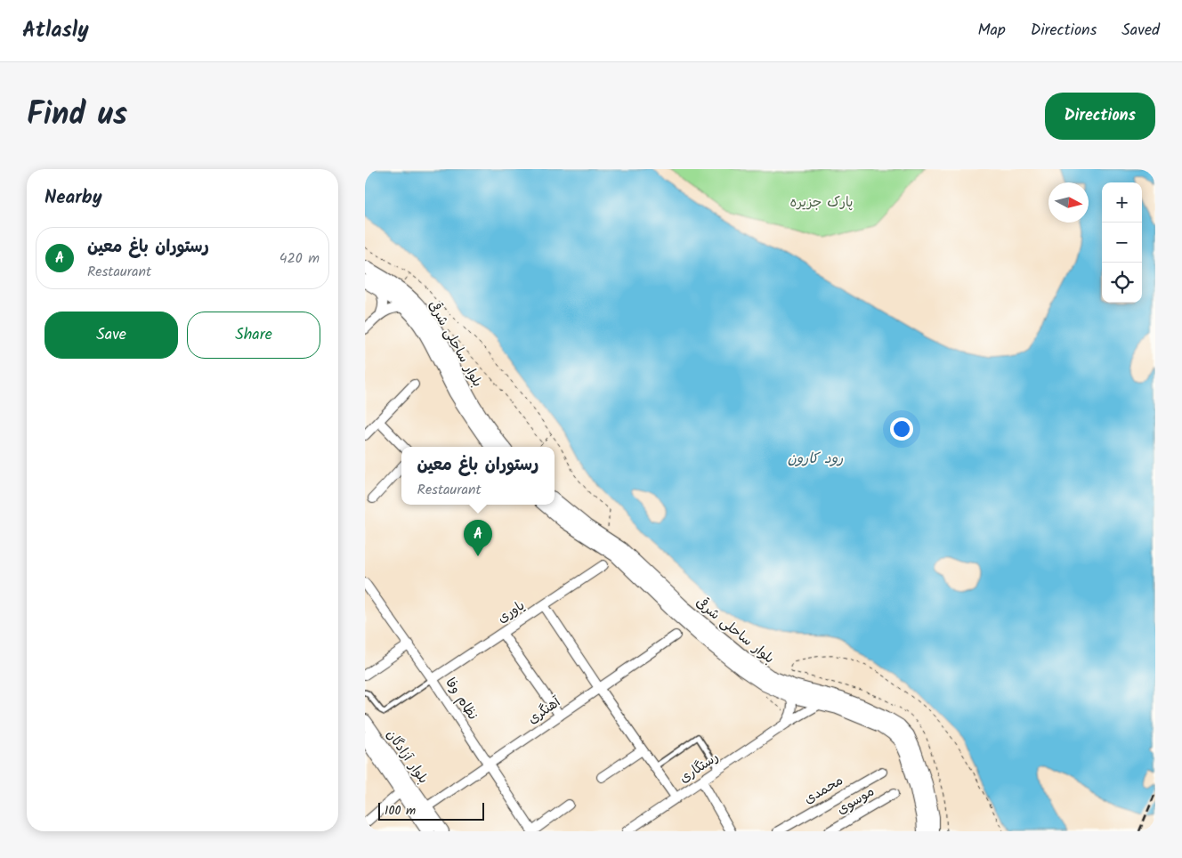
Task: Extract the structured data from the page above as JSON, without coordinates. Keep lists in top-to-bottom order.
{
  "streets": {
    "main road": ["بلوار ساحلی شرقی", "بلوار آزادگان"],
    "street": [
      "یاوری",
      "نظام وفا",
      "آهنگری",
      "رستگاری",
      "محمدی",
      "موسوی"
    ]
  },
  "crossings": [
    ["بلوار ساحلی شرقی", "رستگاری"],
    ["یاوری", "نظام وفا"],
    ["نظام وفا", "آهنگری"],
    ["آهنگری", "بلوار آزادگان"]
  ],
  "water": ["رود کارون"],
  "parks": ["پارک جزیره"],
  "scale_bar": "100 m",
  "north": "right",
  "page": {
    "header": "Atlasly",
    "nav": ["Map", "Directions", "Saved"],
    "title": "Find us",
    "buttons": [
      "Directions",
      ["Save", "Share"]
    ],
    "heading": "Nearby",
    "map_buttons": ["+", "−"],
    "list": [
      {
        "mark": "A",
        "name": "رستوران باغ معین",
        "note": "Restaurant",
        "value": "420 m"
      }
    ],
    "popup": ["رستوران باغ معین", "Restaurant"],
    "pins": "A",
    "scale": "100 m"
  }
}
